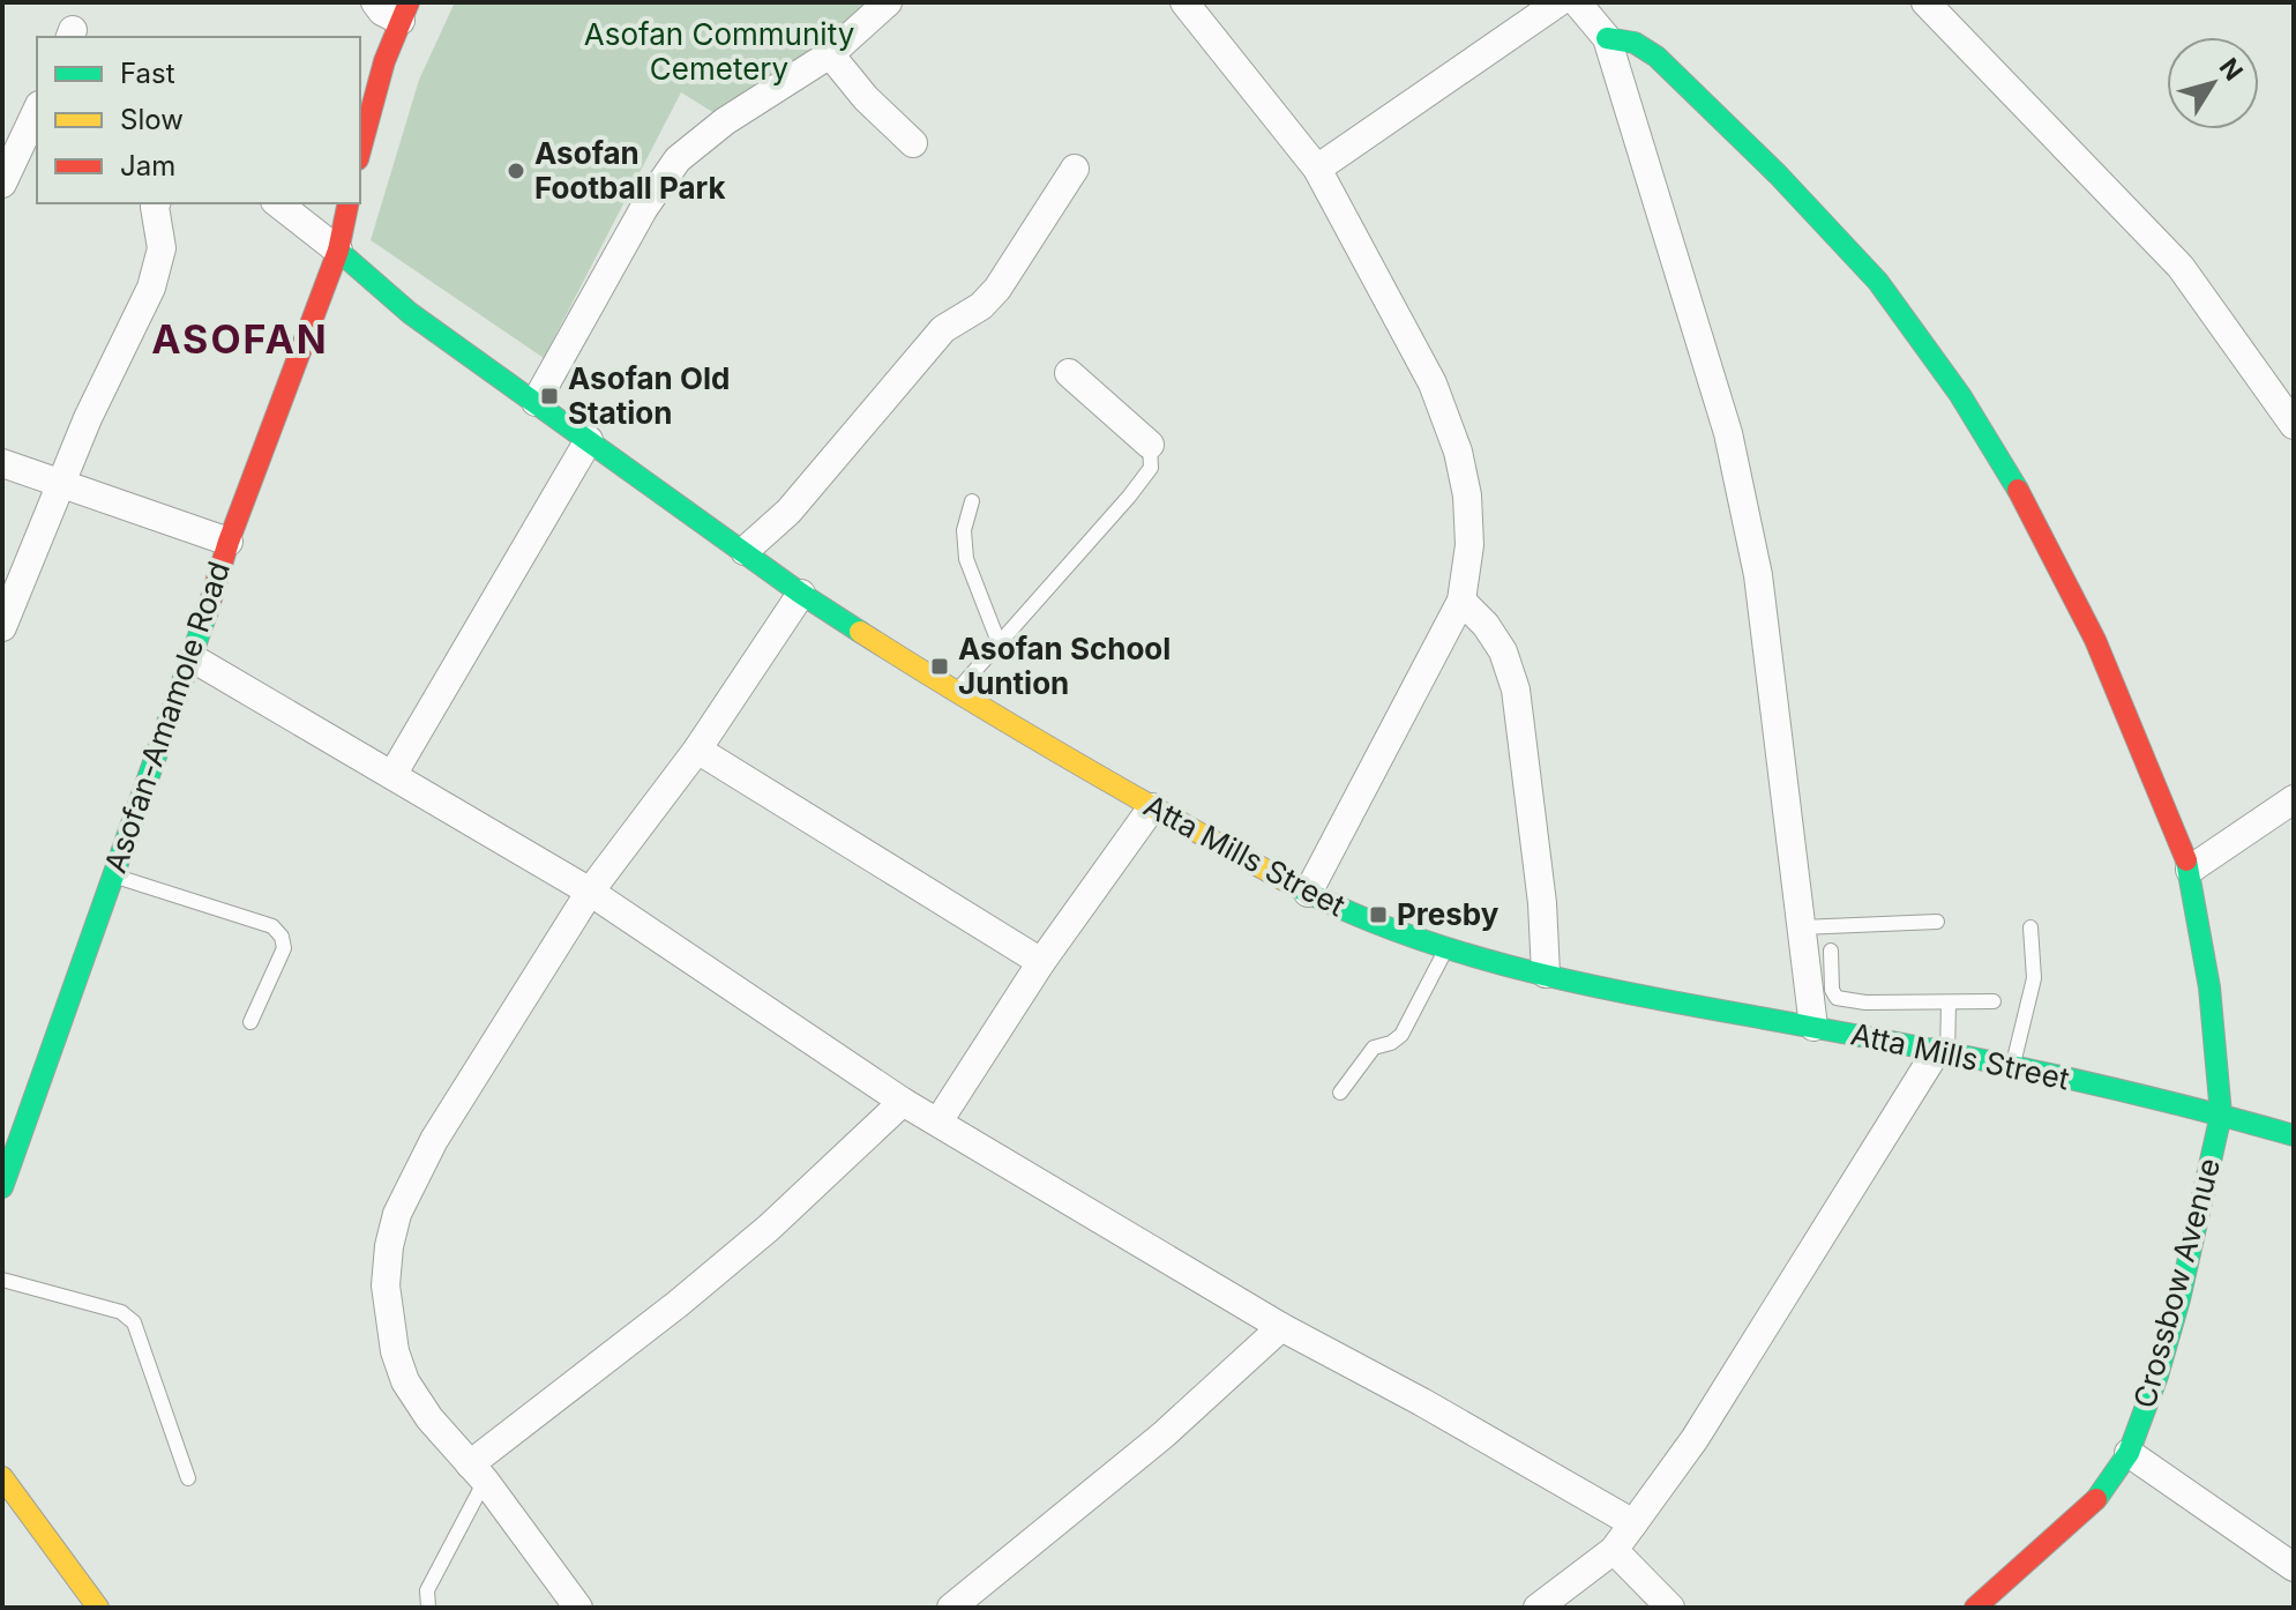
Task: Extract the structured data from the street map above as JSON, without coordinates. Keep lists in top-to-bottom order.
{
  "streets": {
    "street": ["Asofan-Amamole Road", "Atta Mills Street", "Crossbow Avenue"]
  },
  "crossings": [
    ["Asofan-Amamole Road", "Atta Mills Street"],
    ["Atta Mills Street", "Crossbow Avenue"]
  ],
  "districts": ["ASOFAN"],
  "parks": ["Asofan Community Cemetery"],
  "places": {
    "other": ["Asofan Football Park"],
    "transit": ["Asofan Old Station", "Asofan School Juntion", "Presby"]
  },
  "legend": ["Fast", "Slow", "Jam"],
  "north": "top right"
}
